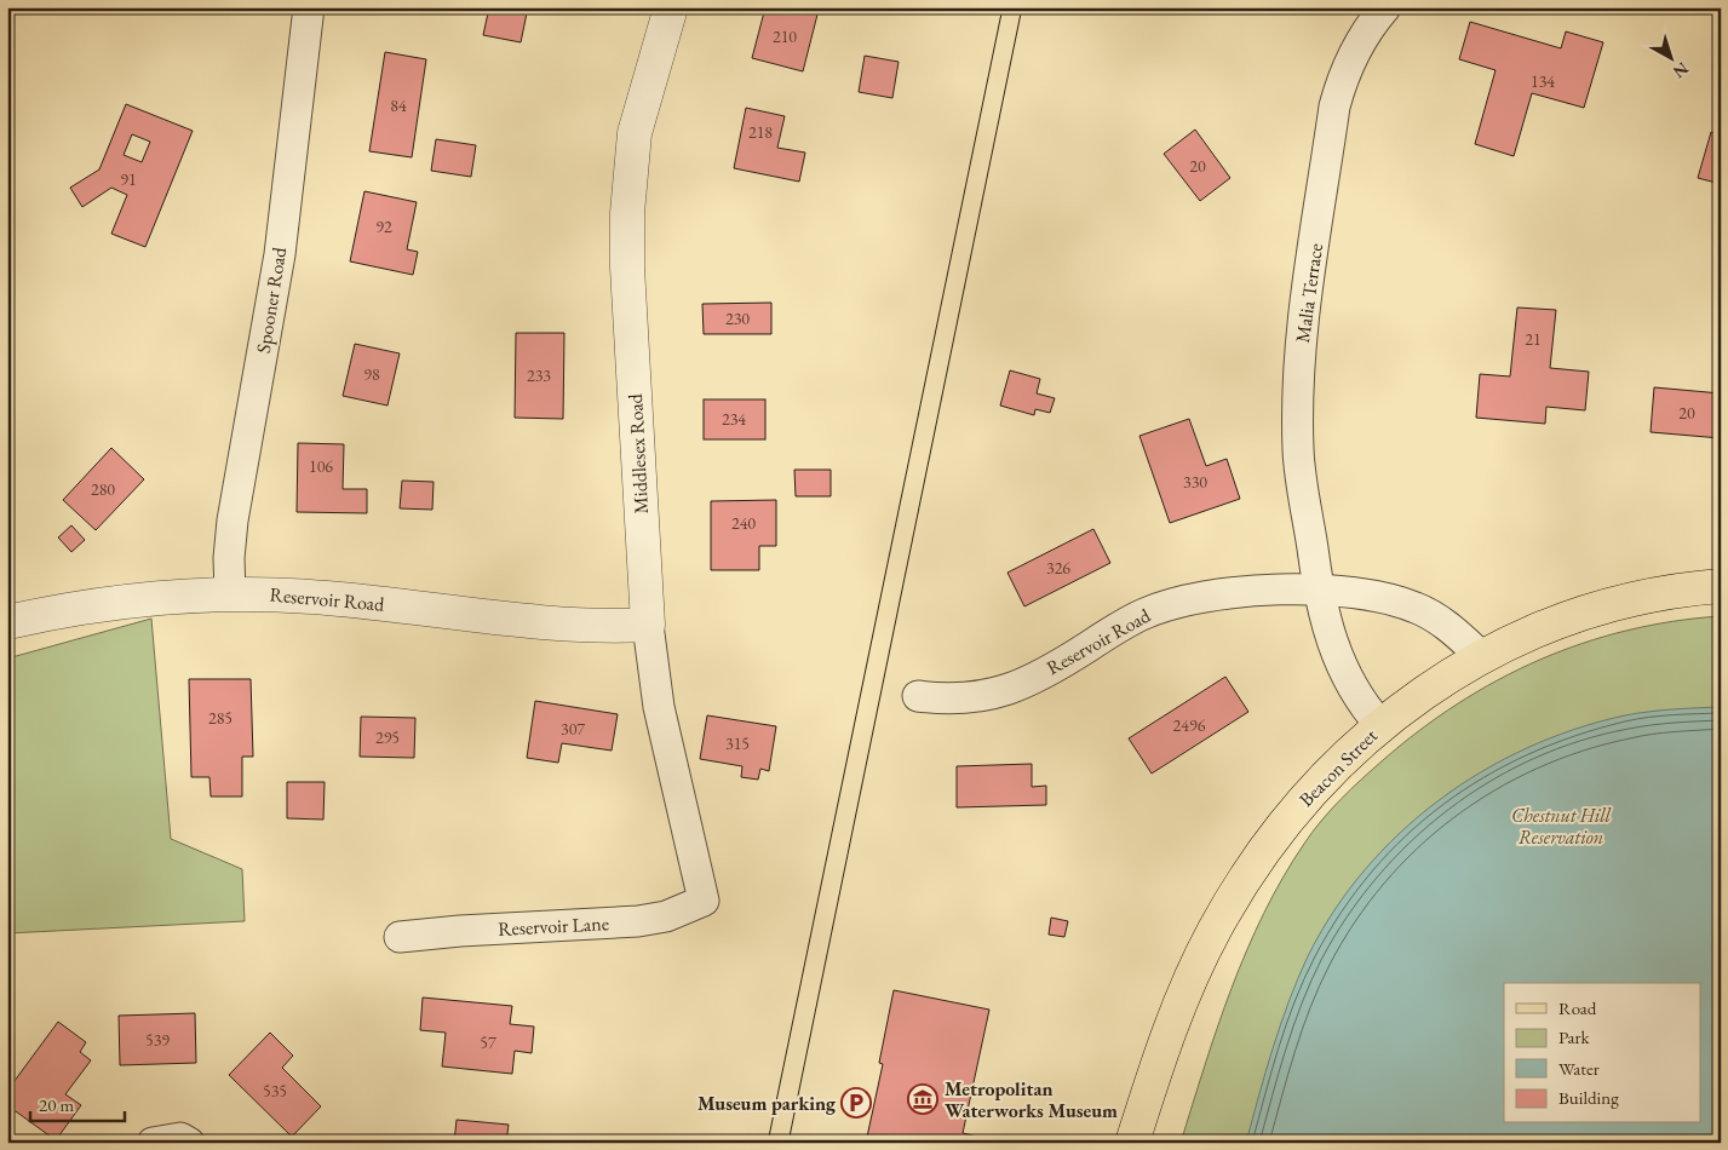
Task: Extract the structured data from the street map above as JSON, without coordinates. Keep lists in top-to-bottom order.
{
  "streets": {
    "main road": ["Beacon Street"],
    "street": [
      "Malia Terrace",
      "Spooner Road",
      "Middlesex Road",
      "Reservoir Road",
      "Reservoir Lane"
    ]
  },
  "crossings": [
    ["Malia Terrace", "Reservoir Road"],
    ["Spooner Road", "Reservoir Road"],
    ["Middlesex Road", "Reservoir Road"],
    ["Middlesex Road", "Reservoir Lane"],
    ["Reservoir Road", "Beacon Street"]
  ],
  "parks": ["Chestnut Hill Reservation"],
  "places": {
    "museum": ["Metropolitan Waterworks Museum"],
    "parking": ["Museum parking"]
  },
  "house_numbers": [
    "210",
    "134",
    "84",
    "218",
    "20",
    "91",
    "92",
    "230",
    "21",
    "98",
    "233",
    "20",
    "234",
    "106",
    "330",
    "280",
    "240",
    "326",
    "285",
    "2496",
    "307",
    "295",
    "315",
    "539",
    "57",
    "535"
  ],
  "legend": [
    "Road",
    "Park",
    "Water",
    "Building"
  ],
  "scale_bar": "20 m",
  "north": "bottom right"
}
